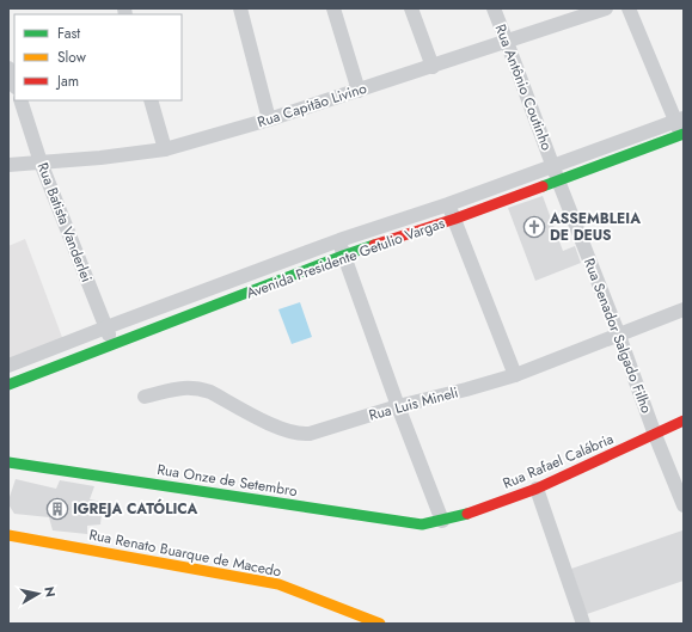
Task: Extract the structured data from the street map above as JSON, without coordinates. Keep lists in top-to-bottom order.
{
  "streets": {
    "street": [
      "Rua Antônio Coutinho",
      "Rua Capitão Livino",
      "Rua Batista Vanderlei",
      "Avenida Presidente Getulio Vargas",
      "Rua Senador Salgado Filho",
      "Rua Luis Mineli",
      "Rua Rafael Calábria",
      "Rua Onze de Setembro",
      "Rua Renato Buarque de Macedo"
    ]
  },
  "crossings": [
    ["Rua Antônio Coutinho", "Rua Capitão Livino"],
    ["Rua Antônio Coutinho", "Avenida Presidente Getulio Vargas"],
    ["Rua Antônio Coutinho", "Rua Senador Salgado Filho"],
    ["Rua Capitão Livino", "Rua Batista Vanderlei"],
    ["Rua Batista Vanderlei", "Avenida Presidente Getulio Vargas"],
    ["Avenida Presidente Getulio Vargas", "Rua Senador Salgado Filho"],
    ["Rua Senador Salgado Filho", "Rua Luis Mineli"],
    ["Rua Senador Salgado Filho", "Rua Rafael Calábria"],
    ["Rua Rafael Calábria", "Rua Onze de Setembro"]
  ],
  "places": {
    "church": ["ASSEMBLEIA DE DEUS"],
    "building": ["IGREJA CATÓLICA"]
  },
  "legend": ["Fast", "Slow", "Jam"],
  "north": "right"
}
